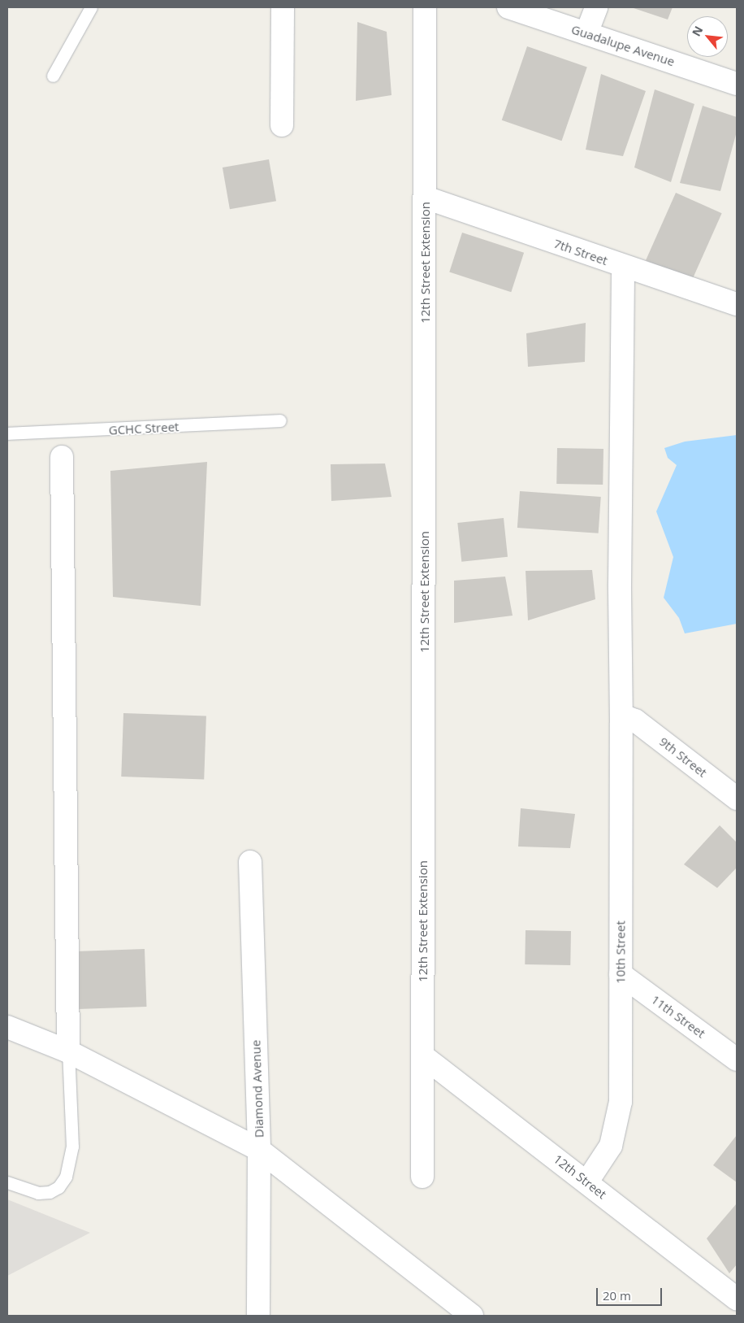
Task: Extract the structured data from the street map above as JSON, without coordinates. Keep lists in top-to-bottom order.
{
  "streets": {
    "street": [
      "Guadalupe Avenue",
      "7th Street",
      "12th Street Extension",
      "9th Street",
      "10th Street",
      "11th Street",
      "Diamond Avenue",
      "12th Street"
    ],
    "lane": ["GCHC Street"]
  },
  "crossings": [
    ["7th Street", "12th Street Extension"],
    ["7th Street", "10th Street"],
    ["12th Street Extension", "12th Street"],
    ["9th Street", "10th Street"],
    ["10th Street", "11th Street"],
    ["10th Street", "12th Street"]
  ],
  "scale_bar": "20 m",
  "north": "top left"
}
